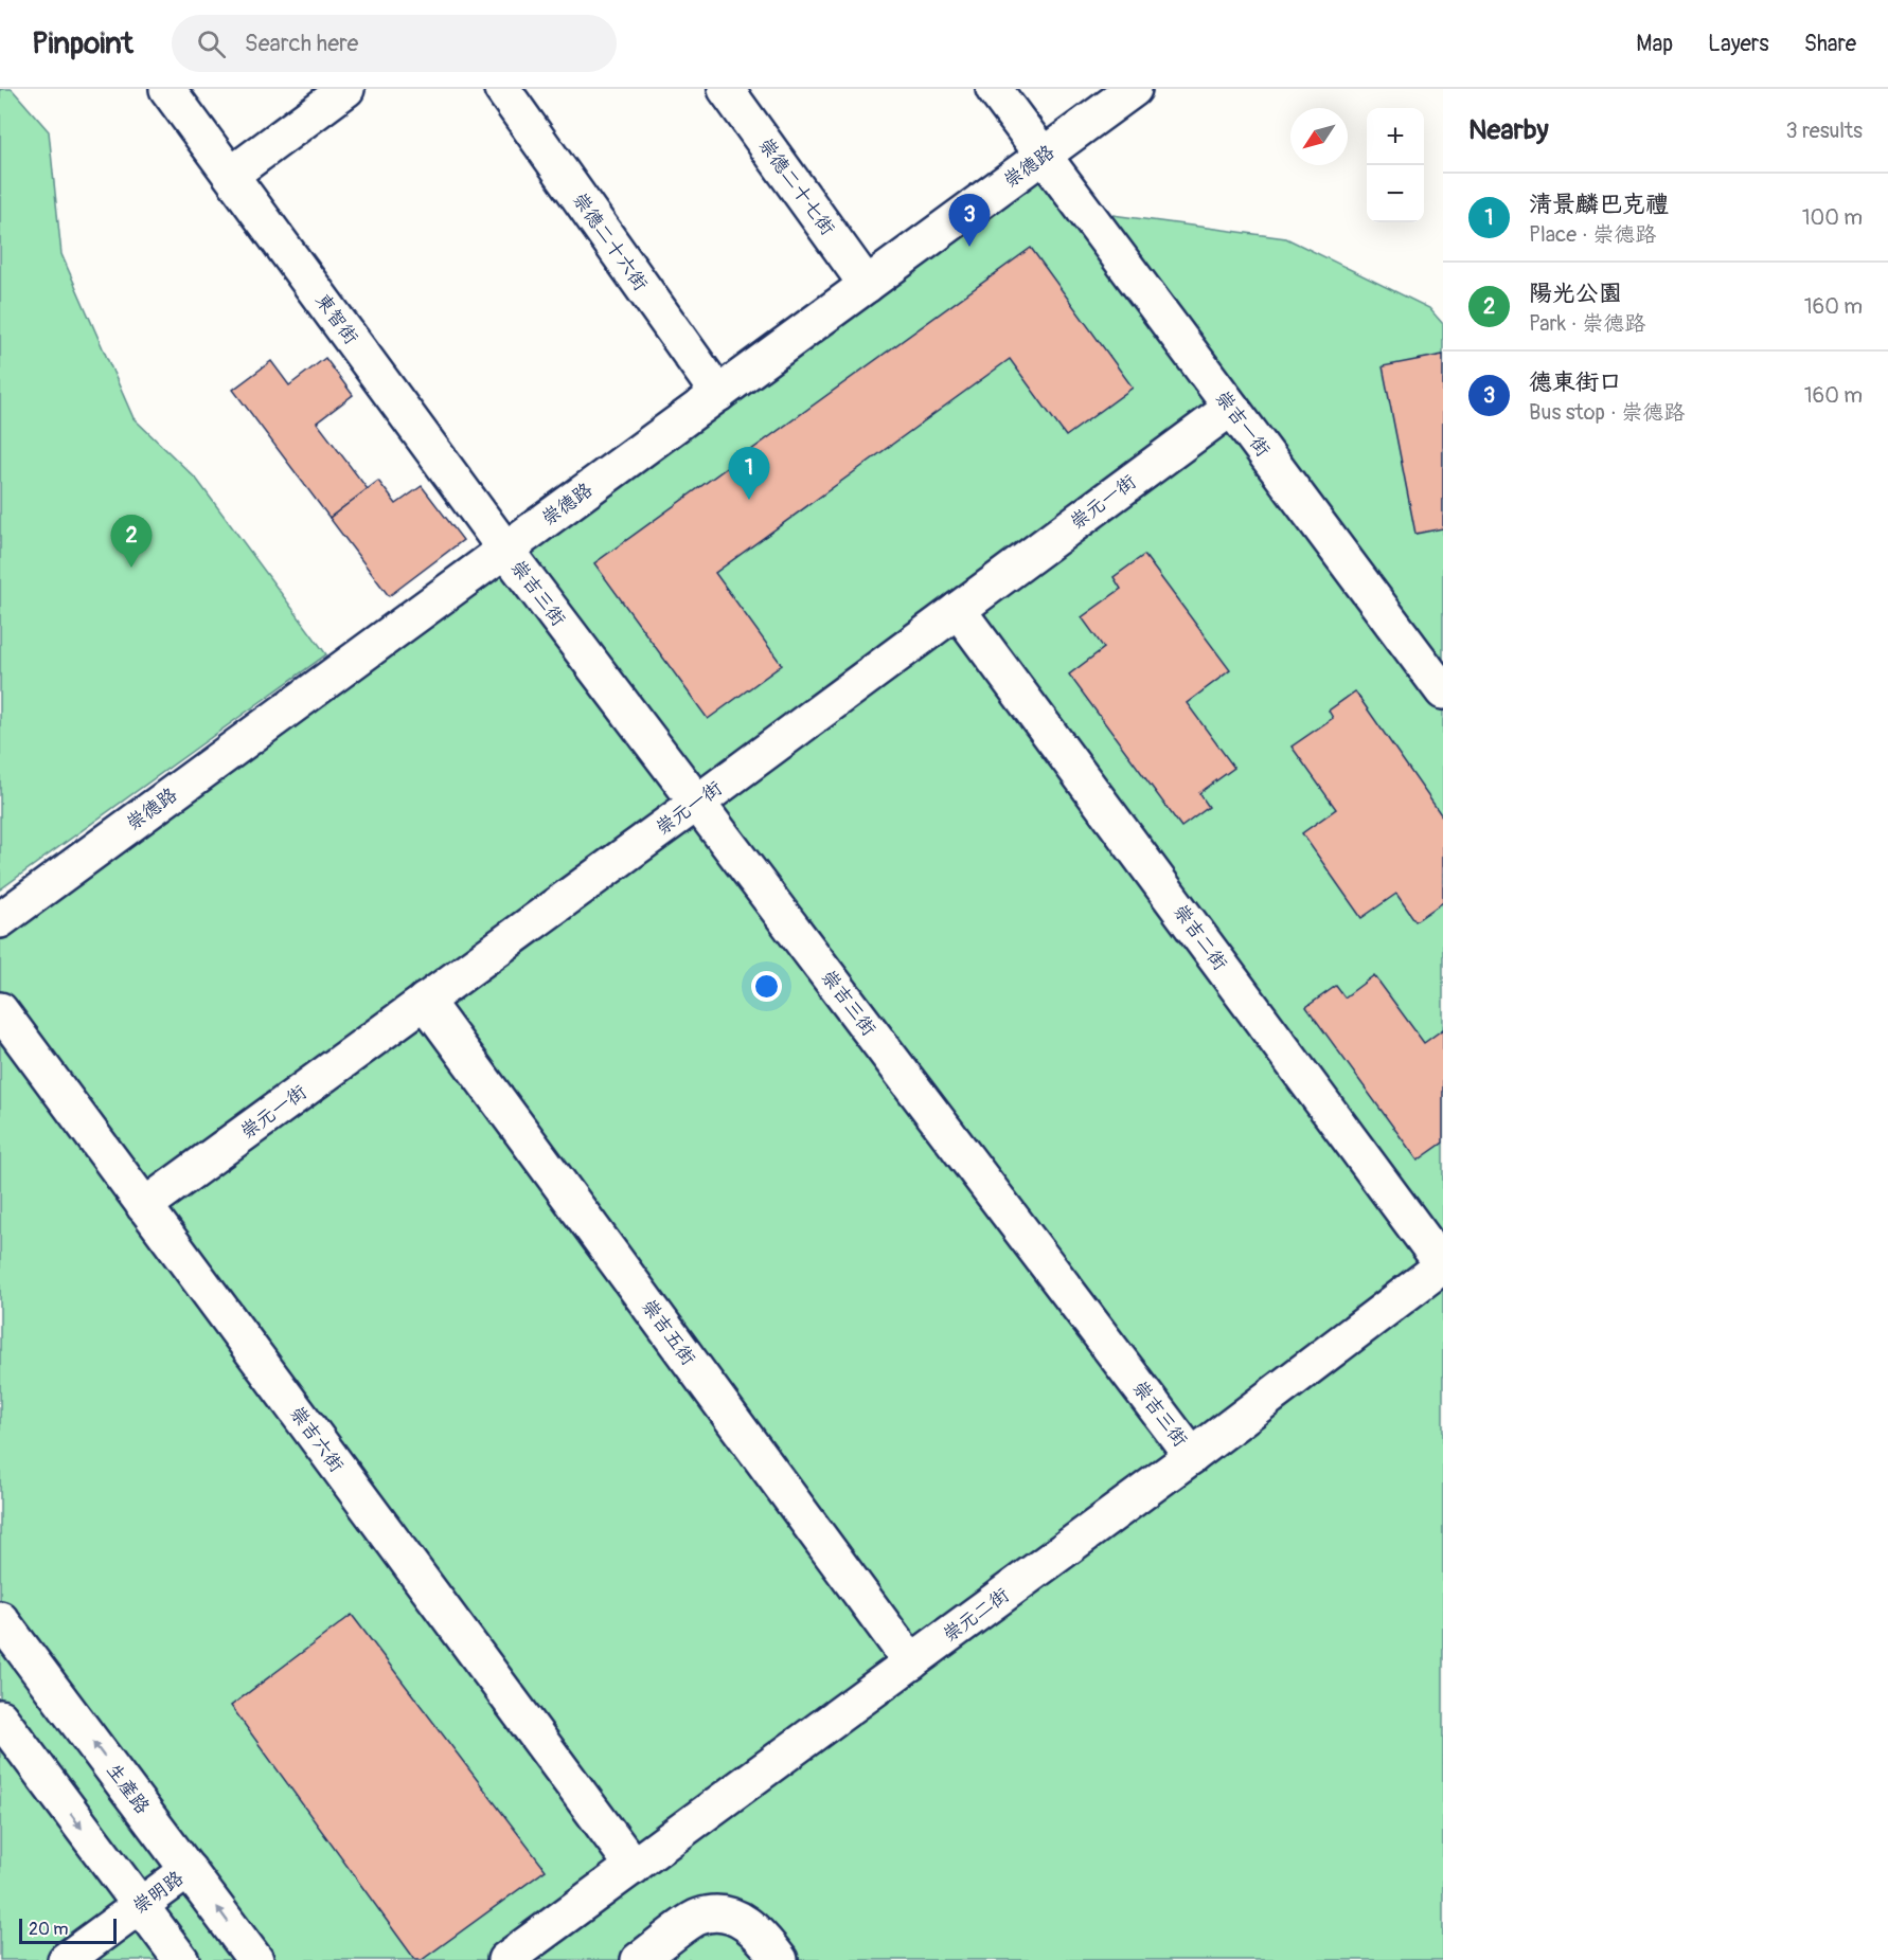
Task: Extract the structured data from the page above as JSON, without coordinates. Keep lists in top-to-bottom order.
{
  "streets": {
    "street": [
      "崇德路",
      "崇德二十七街",
      "崇德二十六街",
      "東智街",
      "崇吉一街",
      "崇元一街",
      "崇吉三街",
      "崇吉二街",
      "崇吉五街",
      "崇吉六街",
      "崇元二街",
      "生產路",
      "崇明路"
    ]
  },
  "crossings": [
    ["崇德路", "崇德二十七街"],
    ["崇德路", "崇德二十六街"],
    ["崇德路", "東智街"],
    ["崇德路", "崇吉一街"],
    ["崇德路", "崇吉三街"],
    ["東智街", "崇吉三街"],
    ["崇吉一街", "崇元一街"],
    ["崇元一街", "崇吉三街"],
    ["崇元一街", "崇吉二街"],
    ["崇元一街", "崇吉五街"],
    ["崇元一街", "崇吉六街"],
    ["崇吉三街", "崇元二街"],
    ["崇吉二街", "崇元二街"],
    ["崇吉五街", "崇元二街"],
    ["崇吉六街", "崇元二街"],
    ["生產路", "崇明路"]
  ],
  "scale_bar": "20 m",
  "north": "bottom left",
  "page": {
    "header": "Pinpoint",
    "search": "Search here",
    "nav": ["Map", "Layers", "Share"],
    "heading": ["Nearby", "3 results"],
    "map_buttons": ["+", "−"],
    "list": [
      {
        "mark": "1",
        "name": "清景麟巴克禮",
        "note": "Place · 崇德路",
        "value": "100 m"
      },
      {
        "mark": "2",
        "name": "陽光公園",
        "note": "Park · 崇德路",
        "value": "160 m"
      },
      {
        "mark": "3",
        "name": "德東街口",
        "note": "Bus stop · 崇德路",
        "value": "160 m"
      }
    ],
    "pins": ["3", "1", "2"],
    "scale": "20 m"
  }
}
